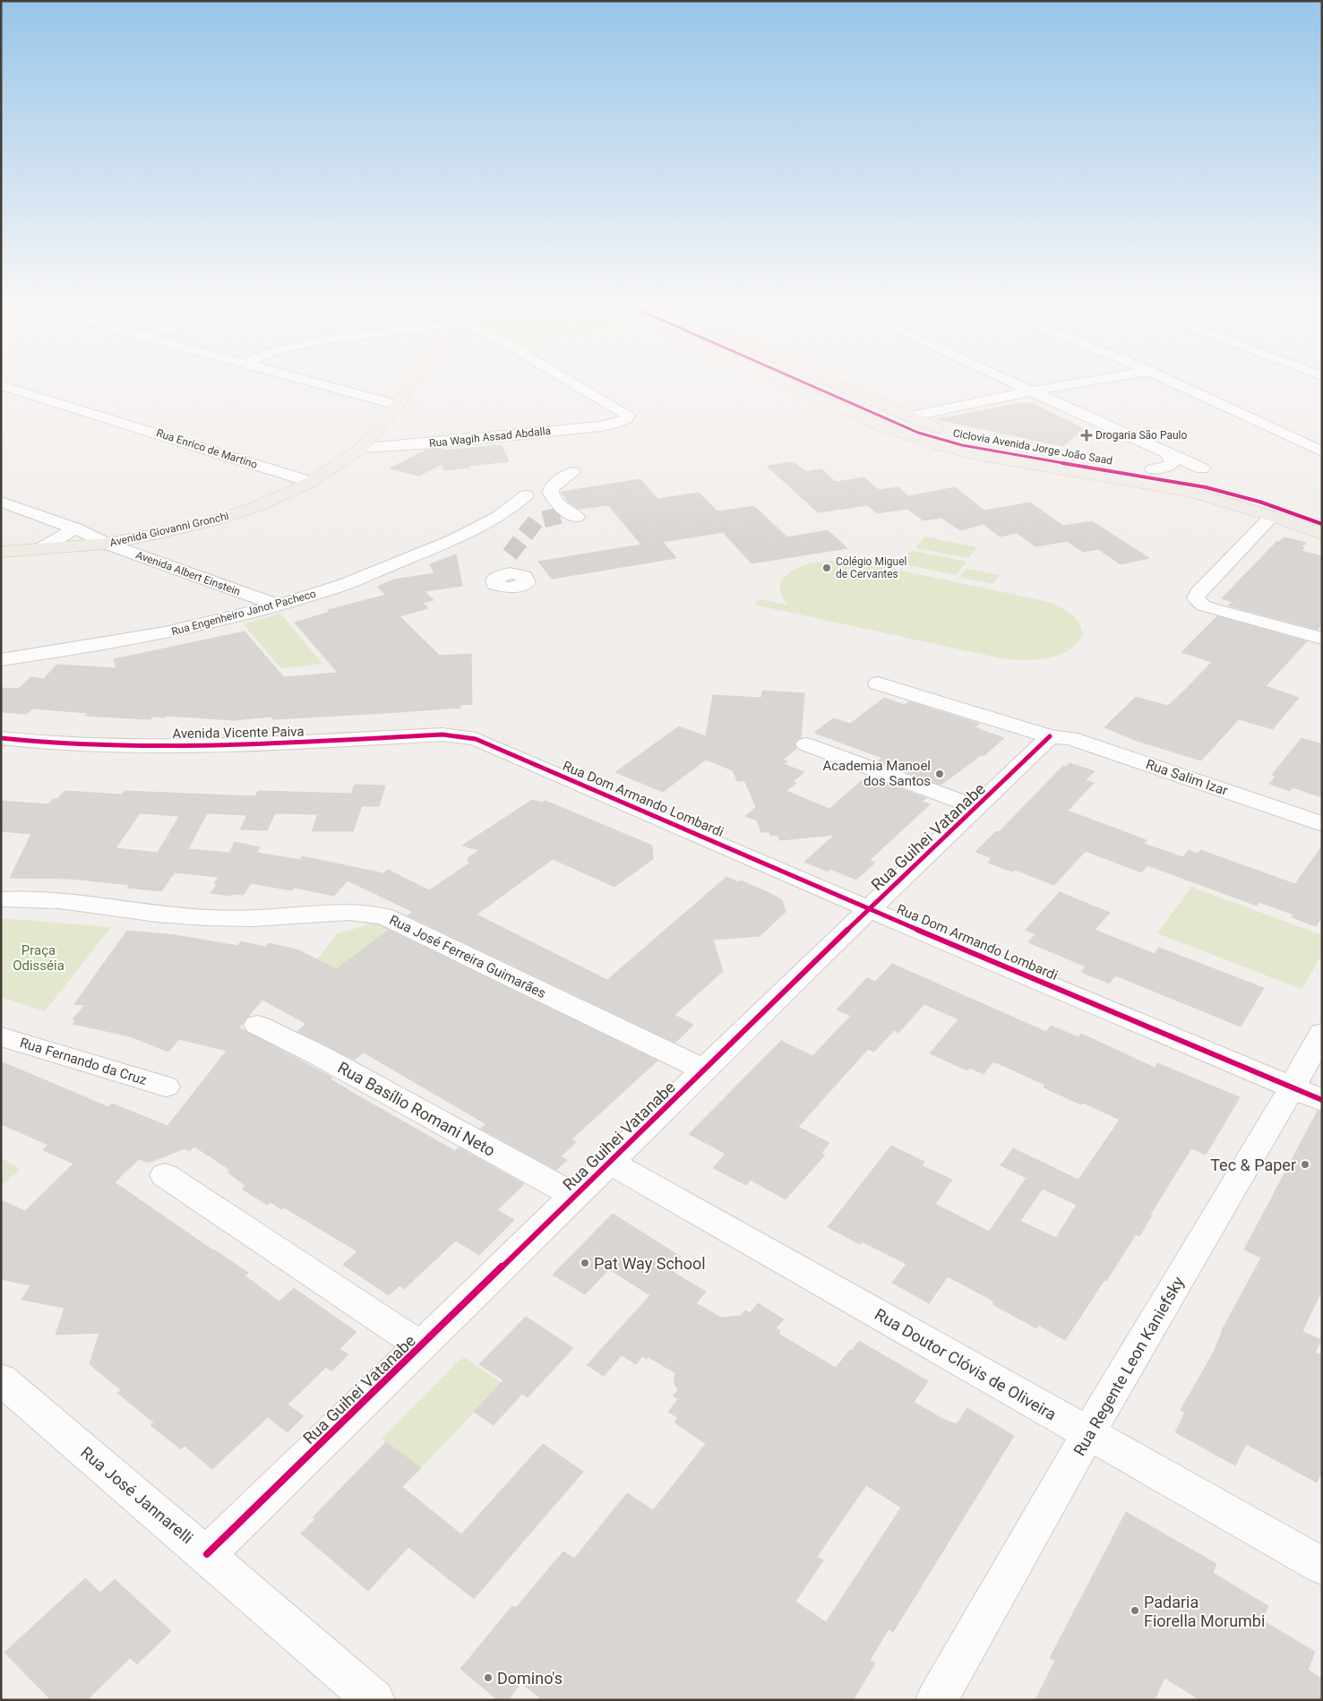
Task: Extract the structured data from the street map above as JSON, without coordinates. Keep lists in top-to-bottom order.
{
  "streets": {
    "main road": ["Avenida Giovanni Gronchi"],
    "street": [
      "Rua Wagih Assad Abdalla",
      "Rua Enrico de Martino",
      "Avenida Albert Einstein",
      "Rua Engenheiro Janot Pacheco",
      "Avenida Vicente Paiva",
      "Rua Salim Izar",
      "Rua Dom Armando Lombardi",
      "Rua Guihei Vatanabe",
      "Rua José Ferreira Guimarães",
      "Rua Fernando da Cruz",
      "Rua Basílio Romani Neto",
      "Rua Doutor Clóvis de Oliveira",
      "Rua Regente Leon Kaniefsky",
      "Rua José Jannarelli"
    ],
    "cycle path": ["Ciclovia Avenida Jorge João Saad"]
  },
  "crossings": [
    ["Rua Wagih Assad Abdalla", "Avenida Giovanni Gronchi"],
    ["Rua Enrico de Martino", "Avenida Giovanni Gronchi"],
    ["Avenida Giovanni Gronchi", "Avenida Albert Einstein"],
    ["Avenida Albert Einstein", "Rua Engenheiro Janot Pacheco"],
    ["Avenida Vicente Paiva", "Rua Dom Armando Lombardi"],
    ["Rua Salim Izar", "Rua Guihei Vatanabe"],
    ["Rua Dom Armando Lombardi", "Rua Guihei Vatanabe"],
    ["Rua Dom Armando Lombardi", "Rua Regente Leon Kaniefsky"],
    ["Rua Guihei Vatanabe", "Rua José Ferreira Guimarães"],
    ["Rua Guihei Vatanabe", "Rua Basílio Romani Neto"],
    ["Rua Guihei Vatanabe", "Rua Doutor Clóvis de Oliveira"],
    ["Rua Guihei Vatanabe", "Rua José Jannarelli"],
    ["Rua Doutor Clóvis de Oliveira", "Rua Regente Leon Kaniefsky"]
  ],
  "parks": ["Praça Odisséia"],
  "places": {
    "health": ["Drogaria São Paulo"],
    "other": [
      "Colégio Miguel de Cervantes",
      "Academia Manoel dos Santos",
      "Tec & Paper",
      "Pat Way School",
      "Padaria Fiorella Morumbi",
      "Domino's"
    ]
  }
}
